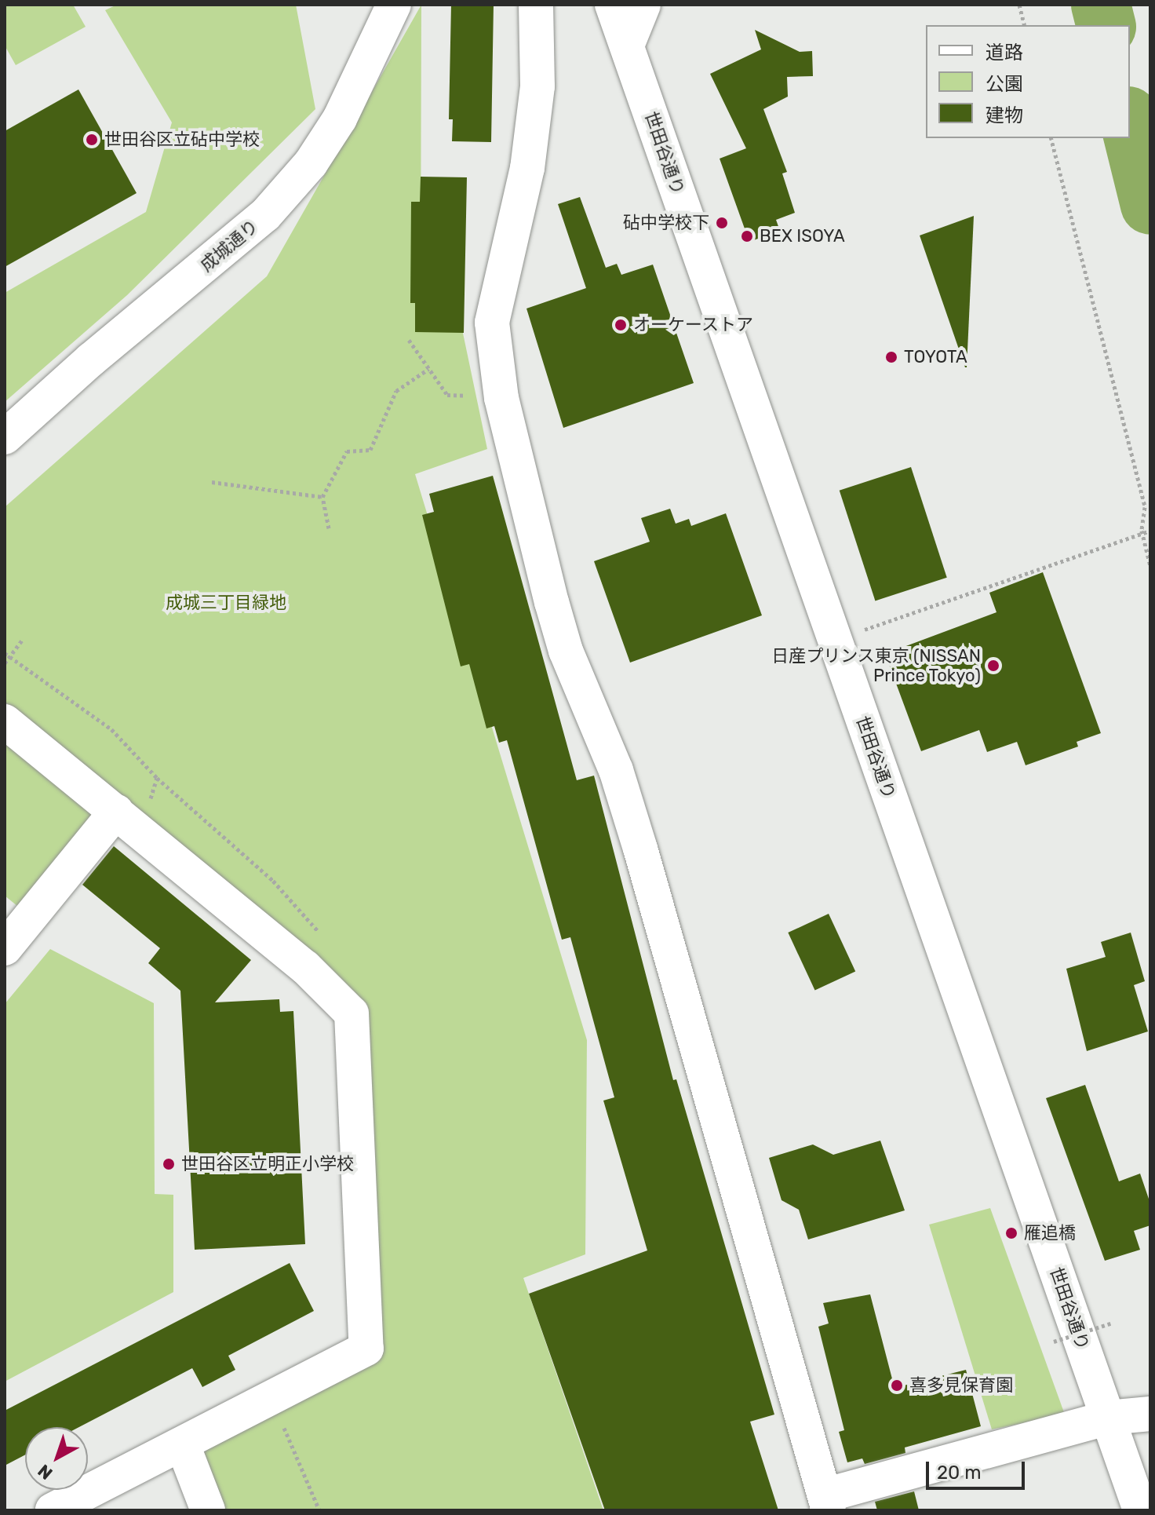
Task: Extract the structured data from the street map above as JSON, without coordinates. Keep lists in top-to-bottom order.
{
  "streets": {
    "street": ["世田谷通り", "成城通り"]
  },
  "parks": ["成城三丁目緑地"],
  "places": [
    "世田谷区立砧中学校",
    "砧中学校下",
    "BEX ISOYA",
    "オーケーストア",
    "TOYOTA",
    "日産プリンス東京 (NISSAN Prince Tokyo)",
    "世田谷区立明正小学校",
    "雁追橋",
    "喜多見保育園"
  ],
  "legend": ["道路", "公園", "建物"],
  "scale_bar": "20 m",
  "north": "bottom left"
}
